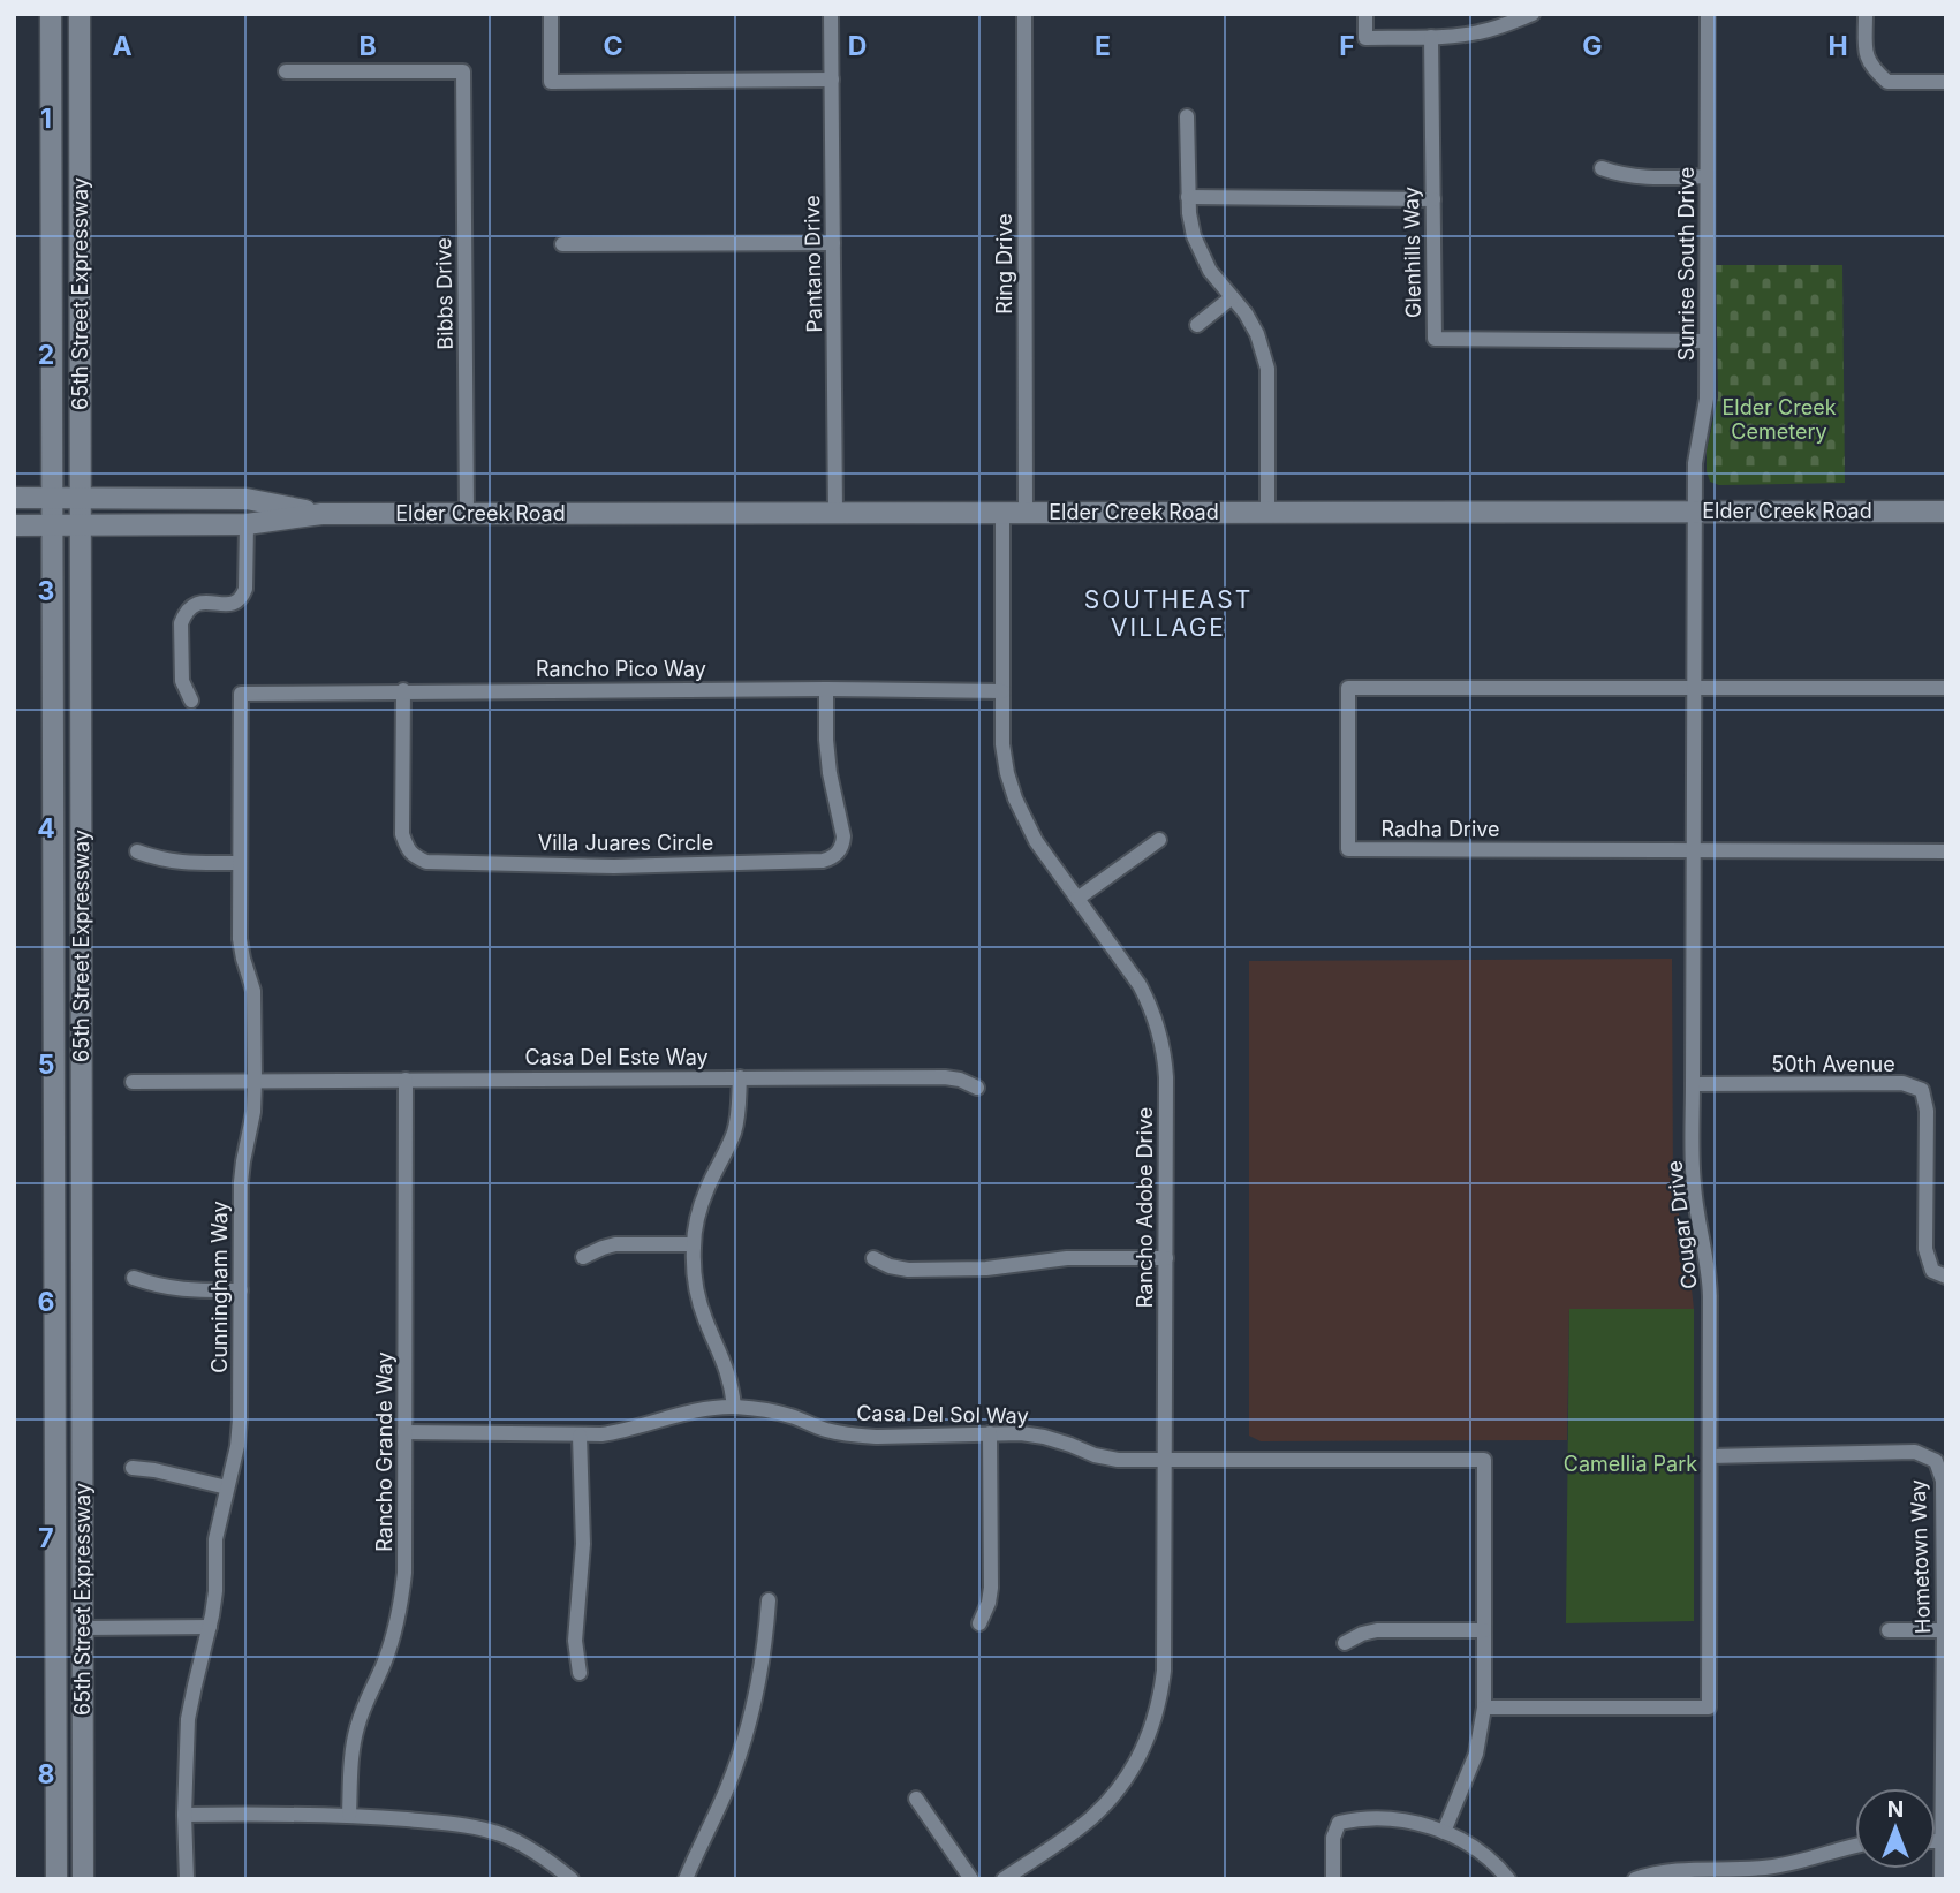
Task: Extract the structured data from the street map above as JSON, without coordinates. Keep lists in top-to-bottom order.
{
  "streets": {
    "main road": ["65th Street Expressway", "Elder Creek Road"],
    "street": [
      "Glenhills Way",
      "Pantano Drive",
      "Ring Drive",
      "Sunrise South Drive",
      "Bibbs Drive",
      "Rancho Pico Way",
      "Radha Drive",
      "Villa Juares Circle",
      "Casa Del Este Way",
      "50th Avenue",
      "Rancho Adobe Drive",
      "Cougar Drive",
      "Cunningham Way",
      "Casa Del Sol Way",
      "Rancho Grande Way",
      "Hometown Way"
    ]
  },
  "crossings": [
    ["Glenhills Way", "Sunrise South Drive"],
    ["Pantano Drive", "Elder Creek Road"],
    ["Ring Drive", "Elder Creek Road"],
    ["Sunrise South Drive", "Elder Creek Road"],
    ["Sunrise South Drive", "Cougar Drive"],
    ["65th Street Expressway", "Elder Creek Road"],
    ["Bibbs Drive", "Elder Creek Road"],
    ["Elder Creek Road", "Rancho Adobe Drive"],
    ["Elder Creek Road", "Cougar Drive"],
    ["Rancho Pico Way", "Villa Juares Circle"],
    ["Rancho Pico Way", "Rancho Adobe Drive"],
    ["Rancho Pico Way", "Cunningham Way"],
    ["Radha Drive", "Cougar Drive"],
    ["Casa Del Este Way", "Cunningham Way"],
    ["Casa Del Este Way", "Rancho Grande Way"],
    ["50th Avenue", "Cougar Drive"],
    ["Rancho Adobe Drive", "Casa Del Sol Way"],
    ["Cougar Drive", "Hometown Way"],
    ["Casa Del Sol Way", "Rancho Grande Way"]
  ],
  "districts": ["SOUTHEAST VILLAGE"],
  "parks": ["Elder Creek Cemetery", "Camellia Park"],
  "north": "top",
  "grid": {
    "columns": [
      "A",
      "B",
      "C",
      "D",
      "E",
      "F",
      "G",
      "H"
    ],
    "rows": [
      "1",
      "2",
      "3",
      "4",
      "5",
      "6",
      "7",
      "8"
    ]
  }
}
